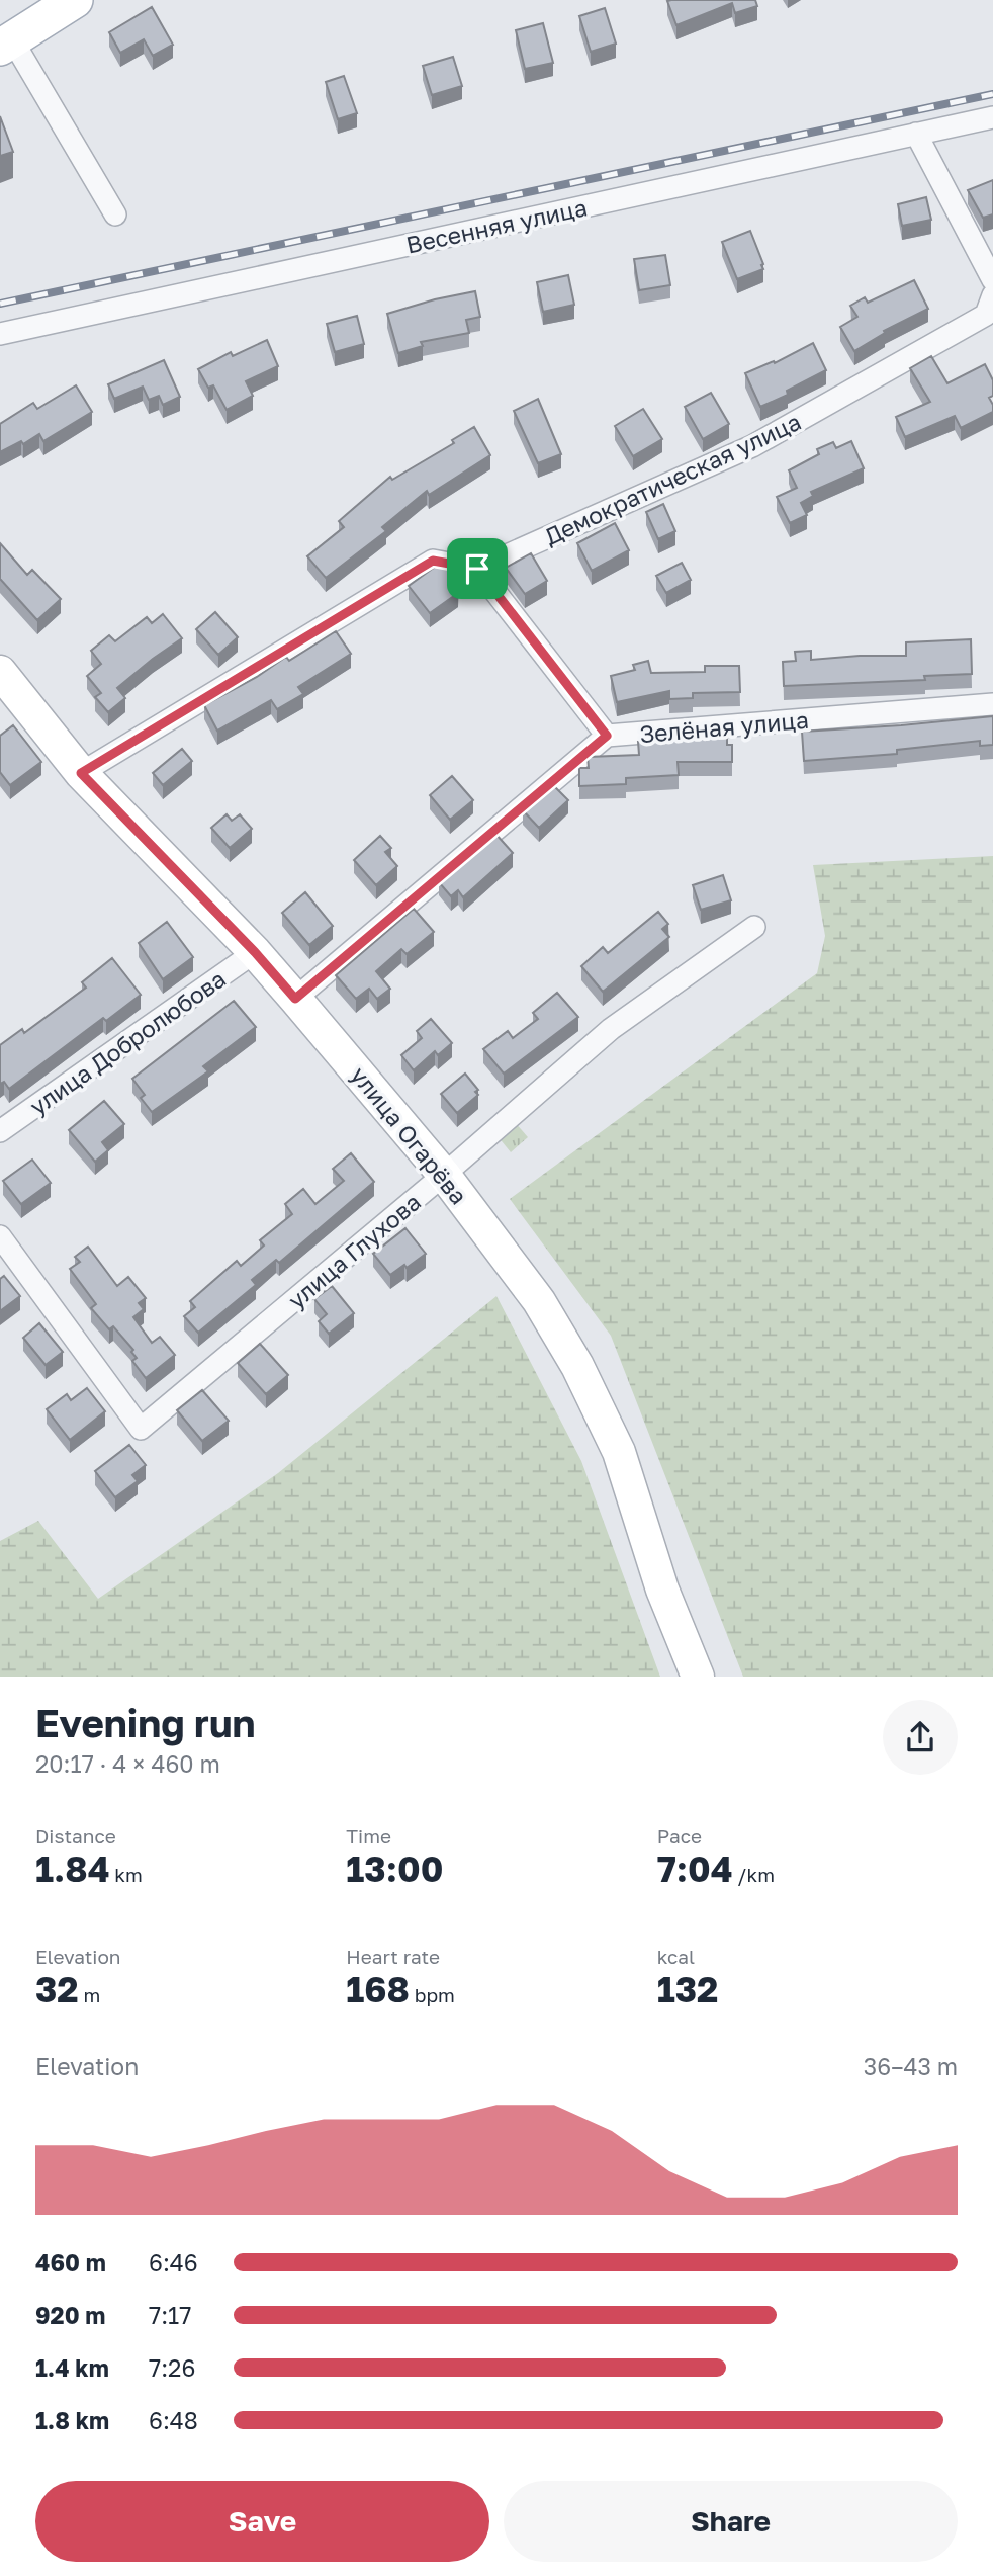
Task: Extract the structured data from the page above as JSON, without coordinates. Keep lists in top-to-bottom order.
{
  "streets": {
    "main road": ["улица Огарёва"],
    "street": [
      "Весенняя улица",
      "Демократическая улица",
      "Зелёная улица",
      "улица Добролюбова",
      "улица Глухова"
    ]
  },
  "crossings": [
    ["Зелёная улица", "улица Огарёва"],
    ["улица Добролюбова", "улица Огарёва"],
    ["улица Огарёва", "улица Глухова"]
  ],
  "page": {
    "heading": ["Evening run", "20:17 · 4 × 460 m"],
    "stats": [
      ["Distance", "1.84 km"],
      ["Time", "13:00"],
      ["Pace", "7:04 /km"],
      ["Elevation", "32 m"],
      ["Heart rate", "168 bpm"],
      ["kcal", "132"]
    ],
    "chart": ["Elevation", "36–43 m"],
    "list": [
      {
        "name": "460 m",
        "note": "6:46"
      },
      {
        "name": "920 m",
        "note": "7:17"
      },
      {
        "name": "1.4 km",
        "note": "7:26"
      },
      {
        "name": "1.8 km",
        "note": "6:48"
      }
    ],
    "buttons": ["Save", "Share"]
  }
}
